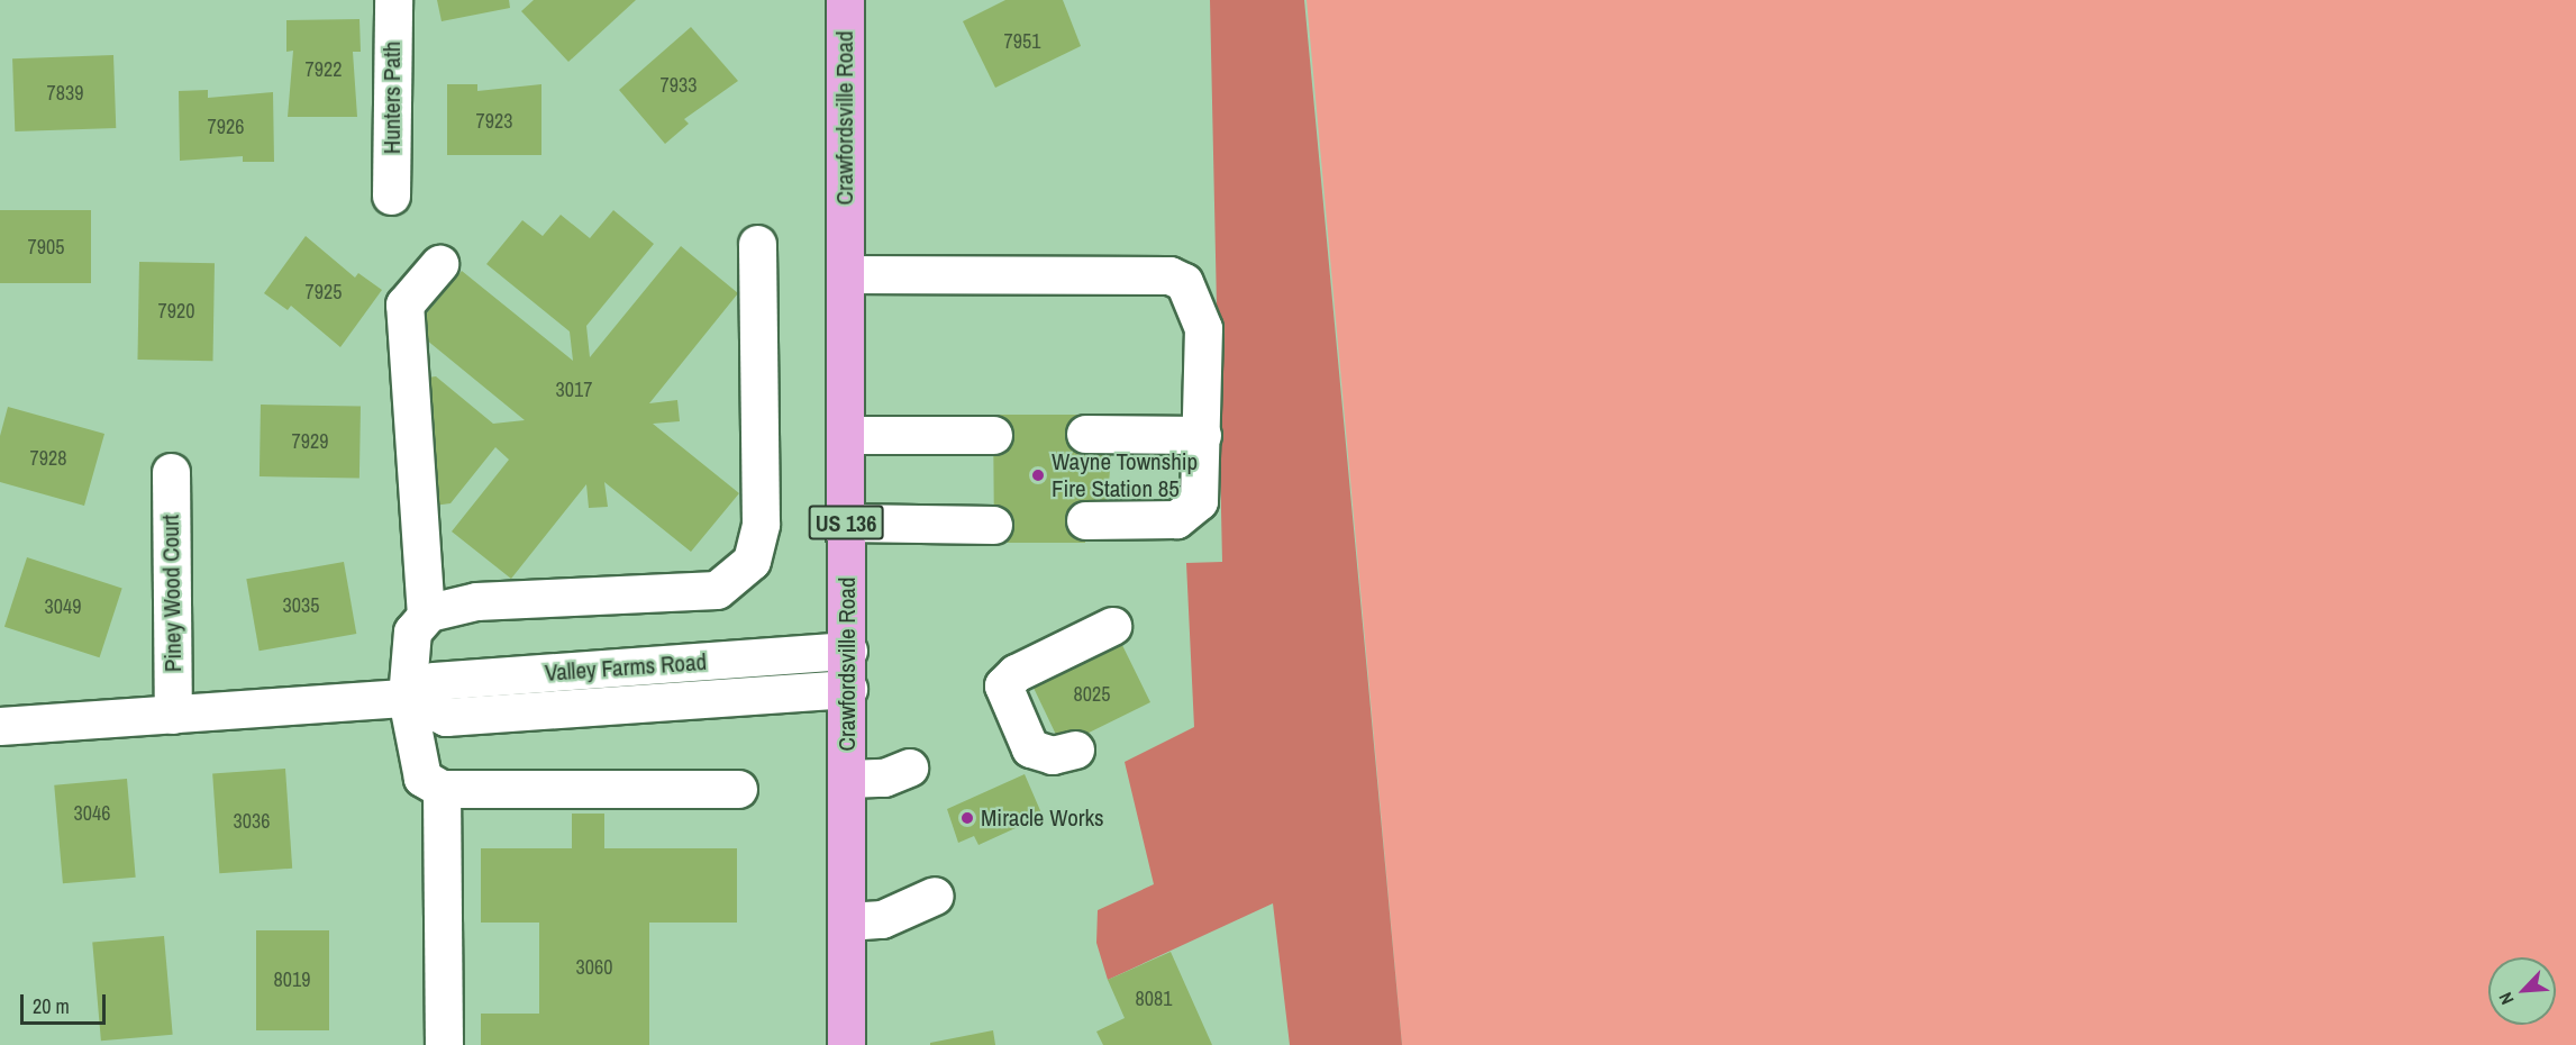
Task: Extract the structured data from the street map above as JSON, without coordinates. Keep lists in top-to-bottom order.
{
  "streets": {
    "main road": ["Crawfordsville Road", "US 136"],
    "street": ["Hunters Path", "Piney Wood Court", "Valley Farms Road"]
  },
  "crossings": [
    ["Crawfordsville Road", "Valley Farms Road"],
    ["Piney Wood Court", "Valley Farms Road"]
  ],
  "places": ["Wayne Township Fire Station 85", "Miracle Works"],
  "house_numbers": [
    "7951",
    "7922",
    "7933",
    "7839",
    "7923",
    "7926",
    "7905",
    "7925",
    "7920",
    "3017",
    "7929",
    "7928",
    "3035",
    "3049",
    "8025",
    "3046",
    "3036",
    "3060",
    "8019",
    "8081"
  ],
  "scale_bar": "20 m",
  "north": "bottom left"
}
